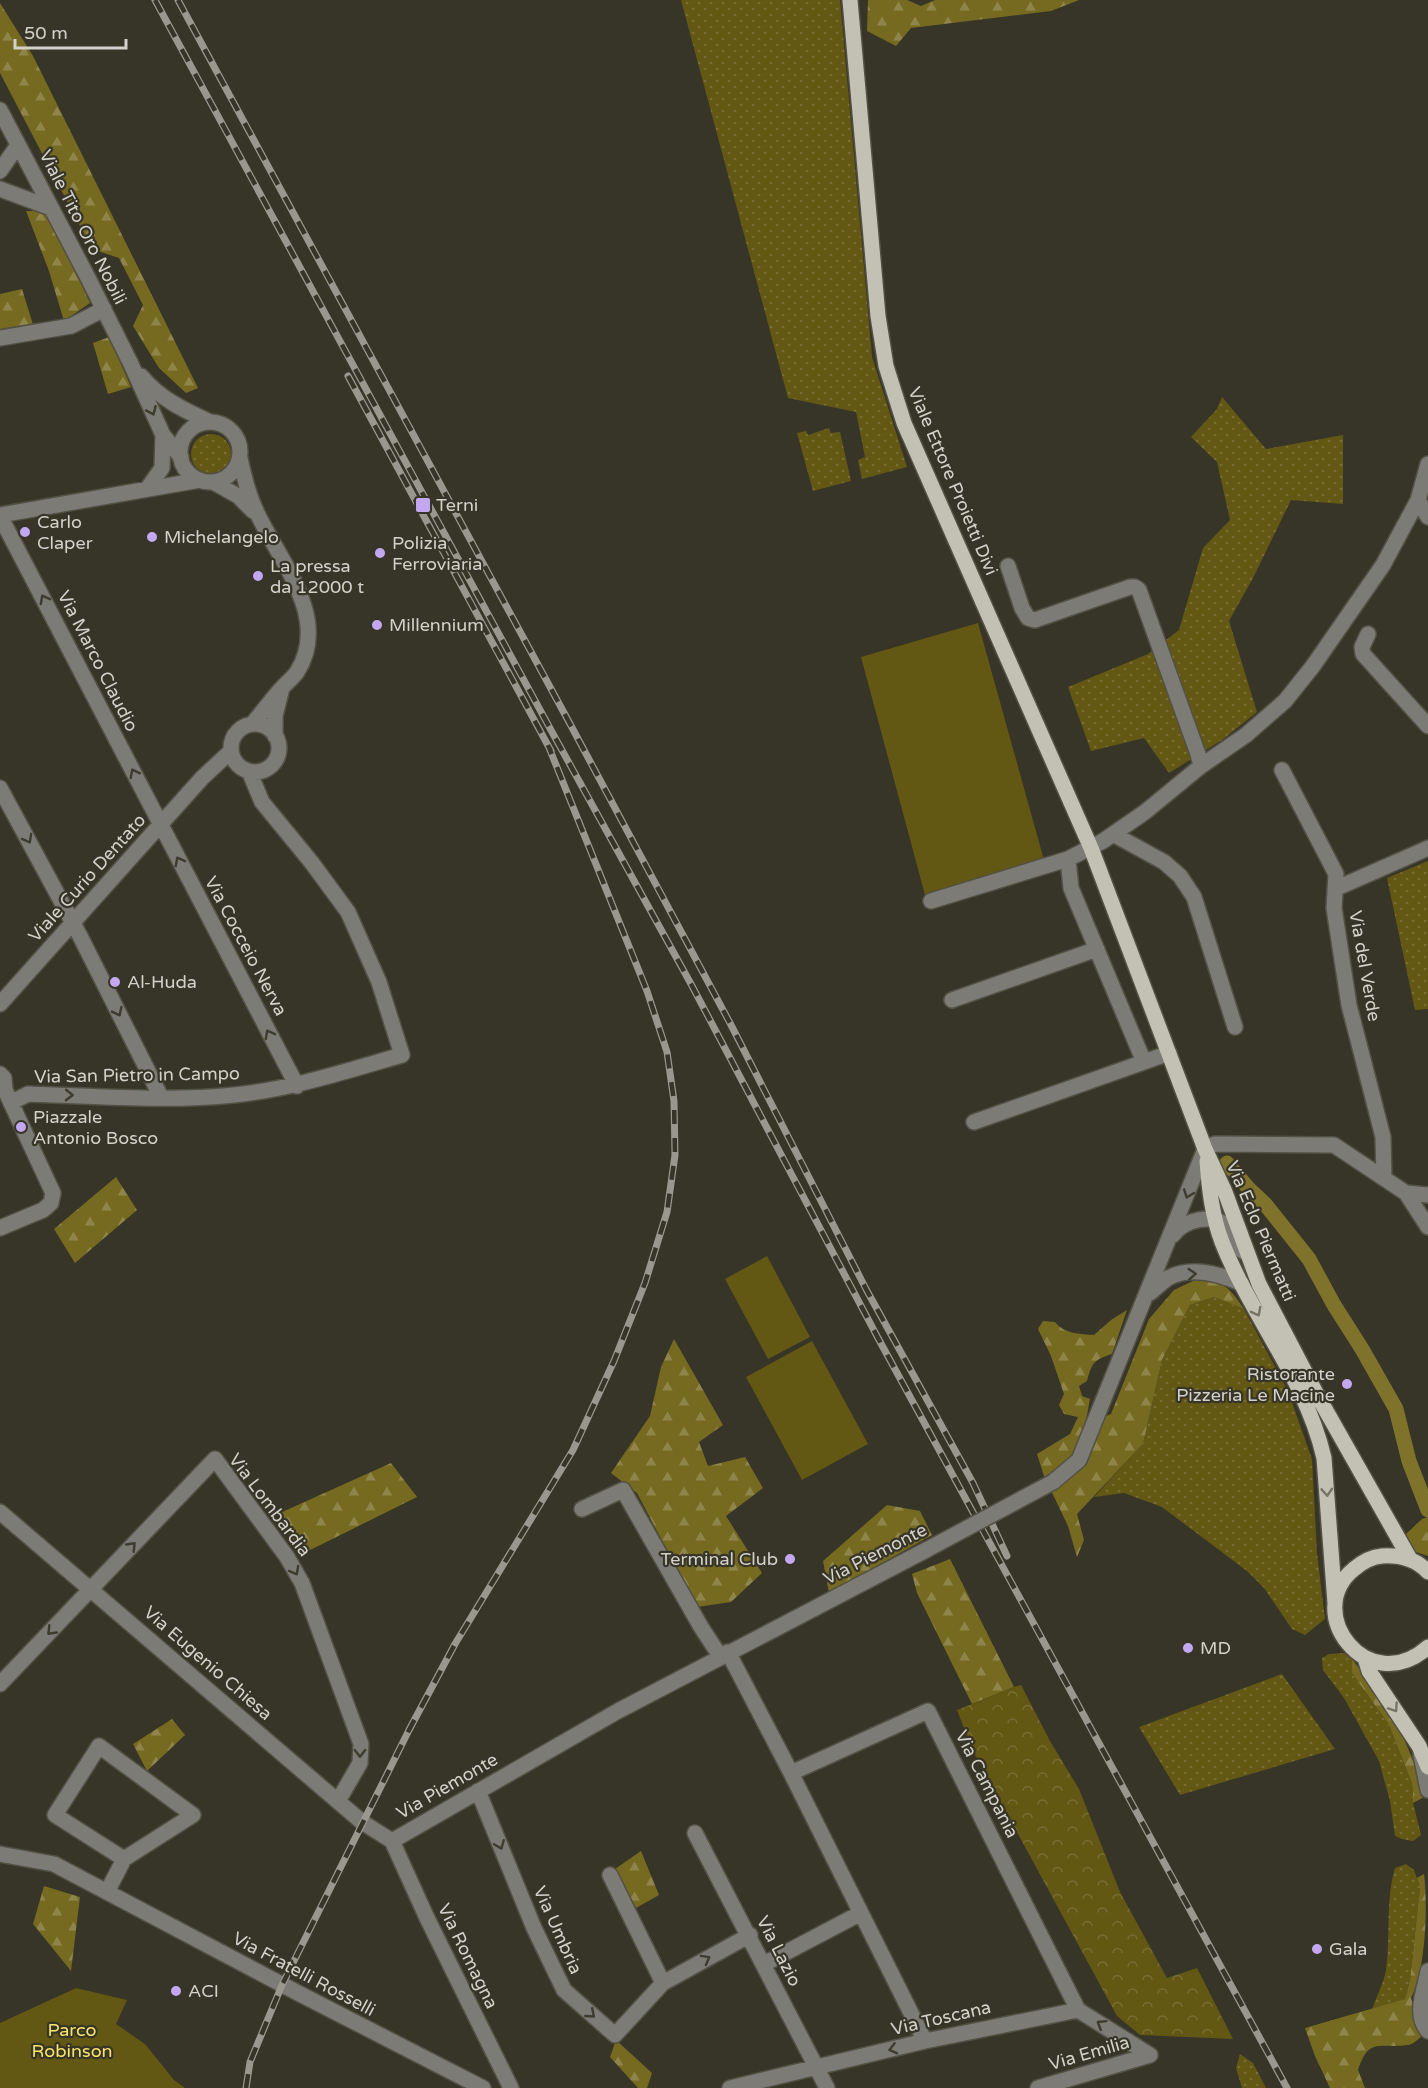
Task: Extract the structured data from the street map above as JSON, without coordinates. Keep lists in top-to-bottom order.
{
  "streets": {
    "main road": ["Viale Ettore Proietti Divi", "Via Eclo Piermatti"],
    "street": [
      "Viale Tito Oro Nobili",
      "Via Marco Claudio",
      "Viale Curio Dentato",
      "Via Cocceio Nerva",
      "Via del Verde",
      "Via San Pietro in Campo",
      "Via Lombardia",
      "Via Piemonte",
      "Via Eugenio Chiesa",
      "Via Campania",
      "Via Umbria",
      "Via Lazio",
      "Via Romagna",
      "Via Fratelli Rosselli",
      "Via Toscana",
      "Via Emilia"
    ]
  },
  "crossings": [
    ["Viale Ettore Proietti Divi", "Via Eclo Piermatti"],
    ["Viale Ettore Proietti Divi", "Via Piemonte"],
    ["Via Marco Claudio", "Viale Curio Dentato"],
    ["Via Marco Claudio", "Via Cocceio Nerva"],
    ["Viale Curio Dentato", "Via Cocceio Nerva"],
    ["Viale Curio Dentato", "Via San Pietro in Campo"],
    ["Via Cocceio Nerva", "Via San Pietro in Campo"],
    ["Via Eclo Piermatti", "Via Piemonte"],
    ["Via Lombardia", "Via Eugenio Chiesa"],
    ["Via Piemonte", "Via Eugenio Chiesa"],
    ["Via Piemonte", "Via Umbria"],
    ["Via Piemonte", "Via Romagna"],
    ["Via Eugenio Chiesa", "Via Romagna"],
    ["Via Campania", "Via Toscana"],
    ["Via Campania", "Via Emilia"],
    ["Via Umbria", "Via Lazio"],
    ["Via Lazio", "Via Toscana"],
    ["Via Toscana", "Via Emilia"]
  ],
  "parks": ["Parco Robinson"],
  "places": {
    "transit": ["Terni"],
    "other": [
      "Carlo Claper",
      "Michelangelo",
      "Polizia Ferroviaria",
      "La pressa da 12000 t",
      "Millennium",
      "Al-Huda",
      "Piazzale Antonio Bosco",
      "Ristorante Pizzeria Le Macine",
      "Terminal Club",
      "MD",
      "Gala",
      "ACI"
    ]
  },
  "scale_bar": "50 m"
}
